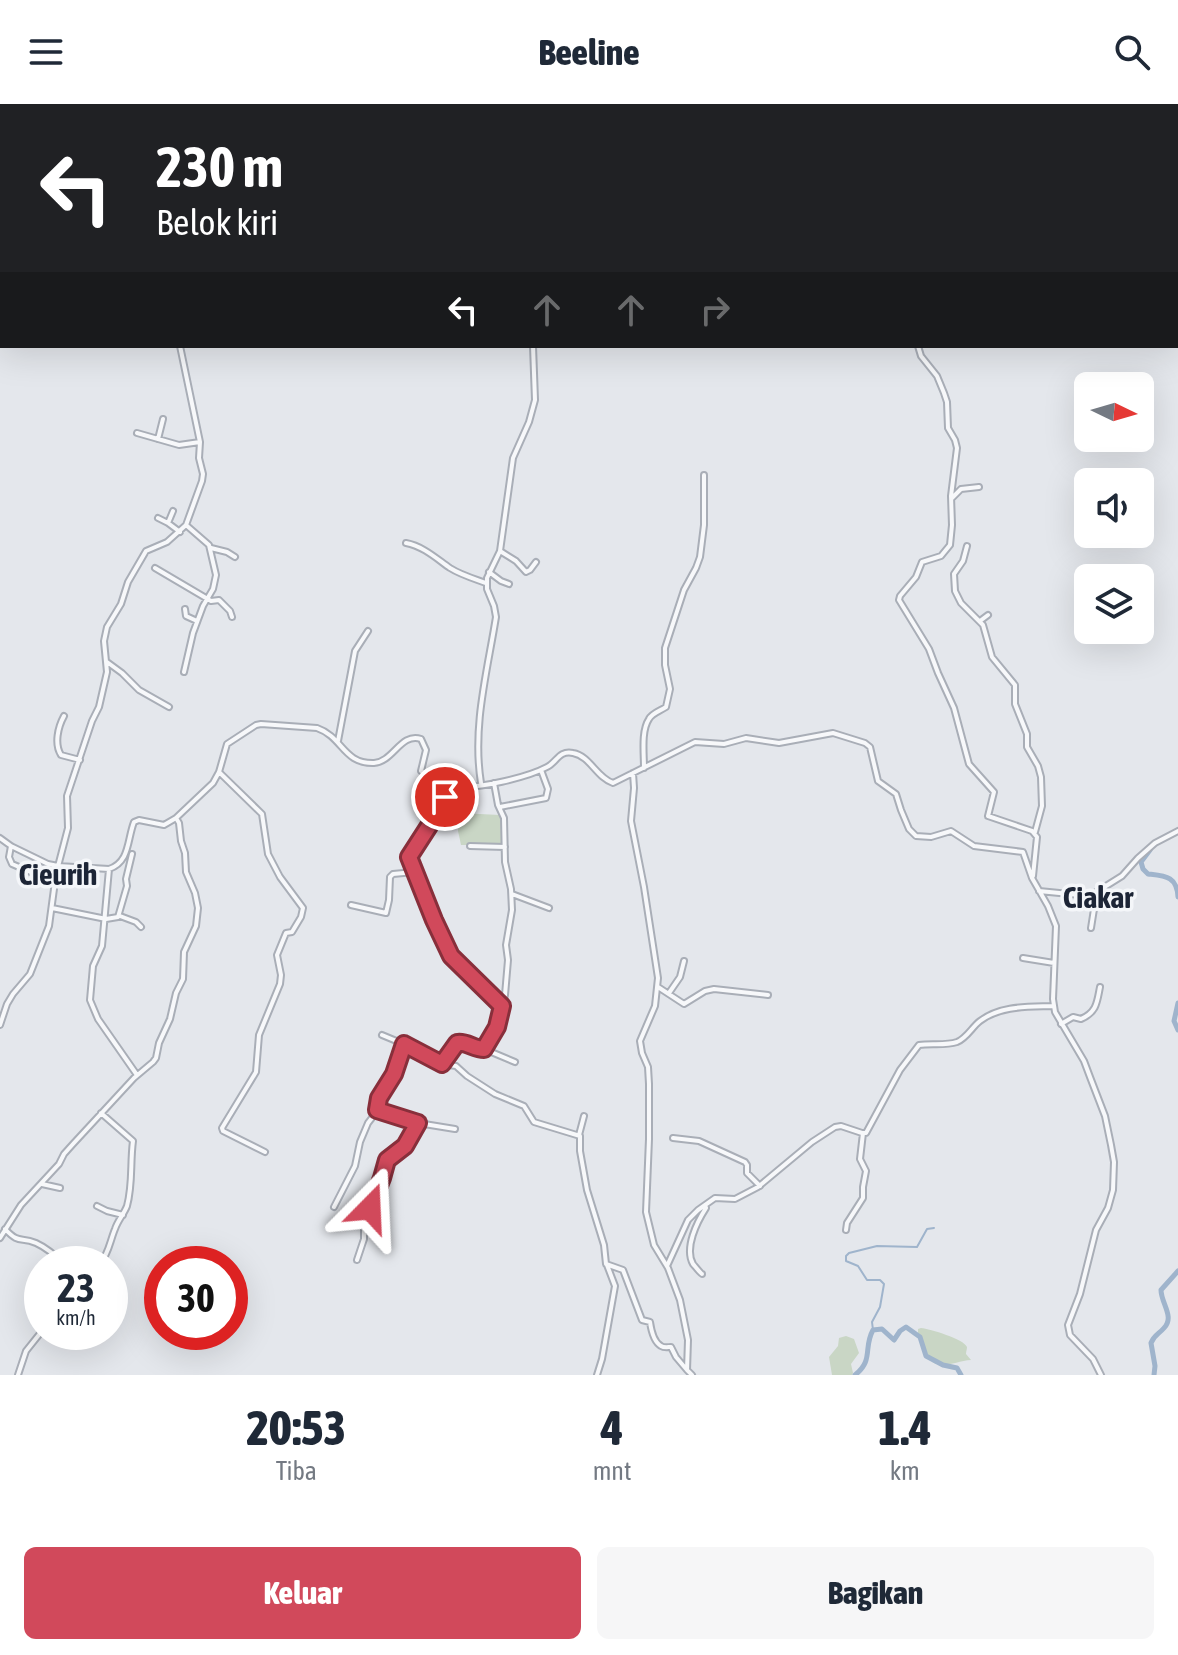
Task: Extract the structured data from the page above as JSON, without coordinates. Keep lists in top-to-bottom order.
{
  "districts": ["Cieurih", "Ciakar"],
  "north": "right",
  "page": {
    "header": "Beeline",
    "turn": ["230 m", "Belok kiri"],
    "speed": "23 km/h",
    "limit": "30",
    "eta": [
      "20:53",
      "Tiba",
      "4",
      "mnt",
      "1.4",
      "km"
    ],
    "buttons": ["Keluar", "Bagikan"]
  }
}
